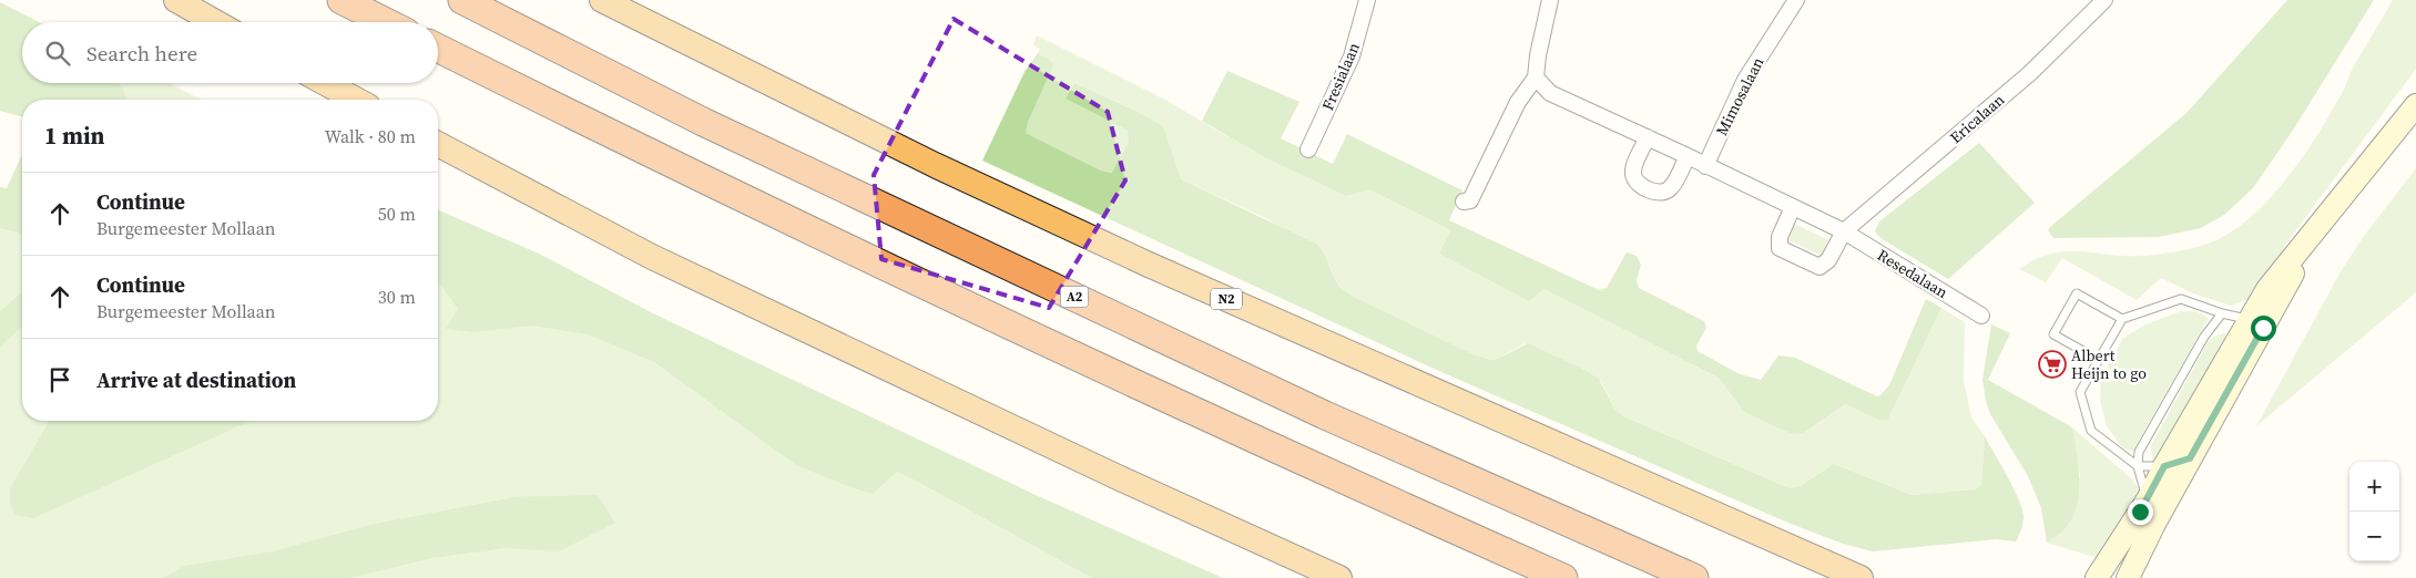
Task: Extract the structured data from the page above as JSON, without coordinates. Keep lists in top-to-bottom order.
{
  "streets": {
    "highway": ["A2", "N2"],
    "street": [
      "Fresialaan",
      "Mimosalaan",
      "Ericalaan",
      "Resedalaan"
    ]
  },
  "crossings": [
    ["Mimosalaan", "Resedalaan"],
    ["Ericalaan", "Resedalaan"]
  ],
  "places": {
    "supermarket": ["Albert Heijn to go"]
  },
  "page": {
    "search": "Search here",
    "heading": ["1 min", "Walk · 80 m"],
    "list": [
      ["Continue", "Burgemeester Mollaan", "50 m"],
      ["Continue", "Burgemeester Mollaan", "30 m"],
      "Arrive at destination"
    ],
    "map_buttons": ["+", "−"]
  }
}
